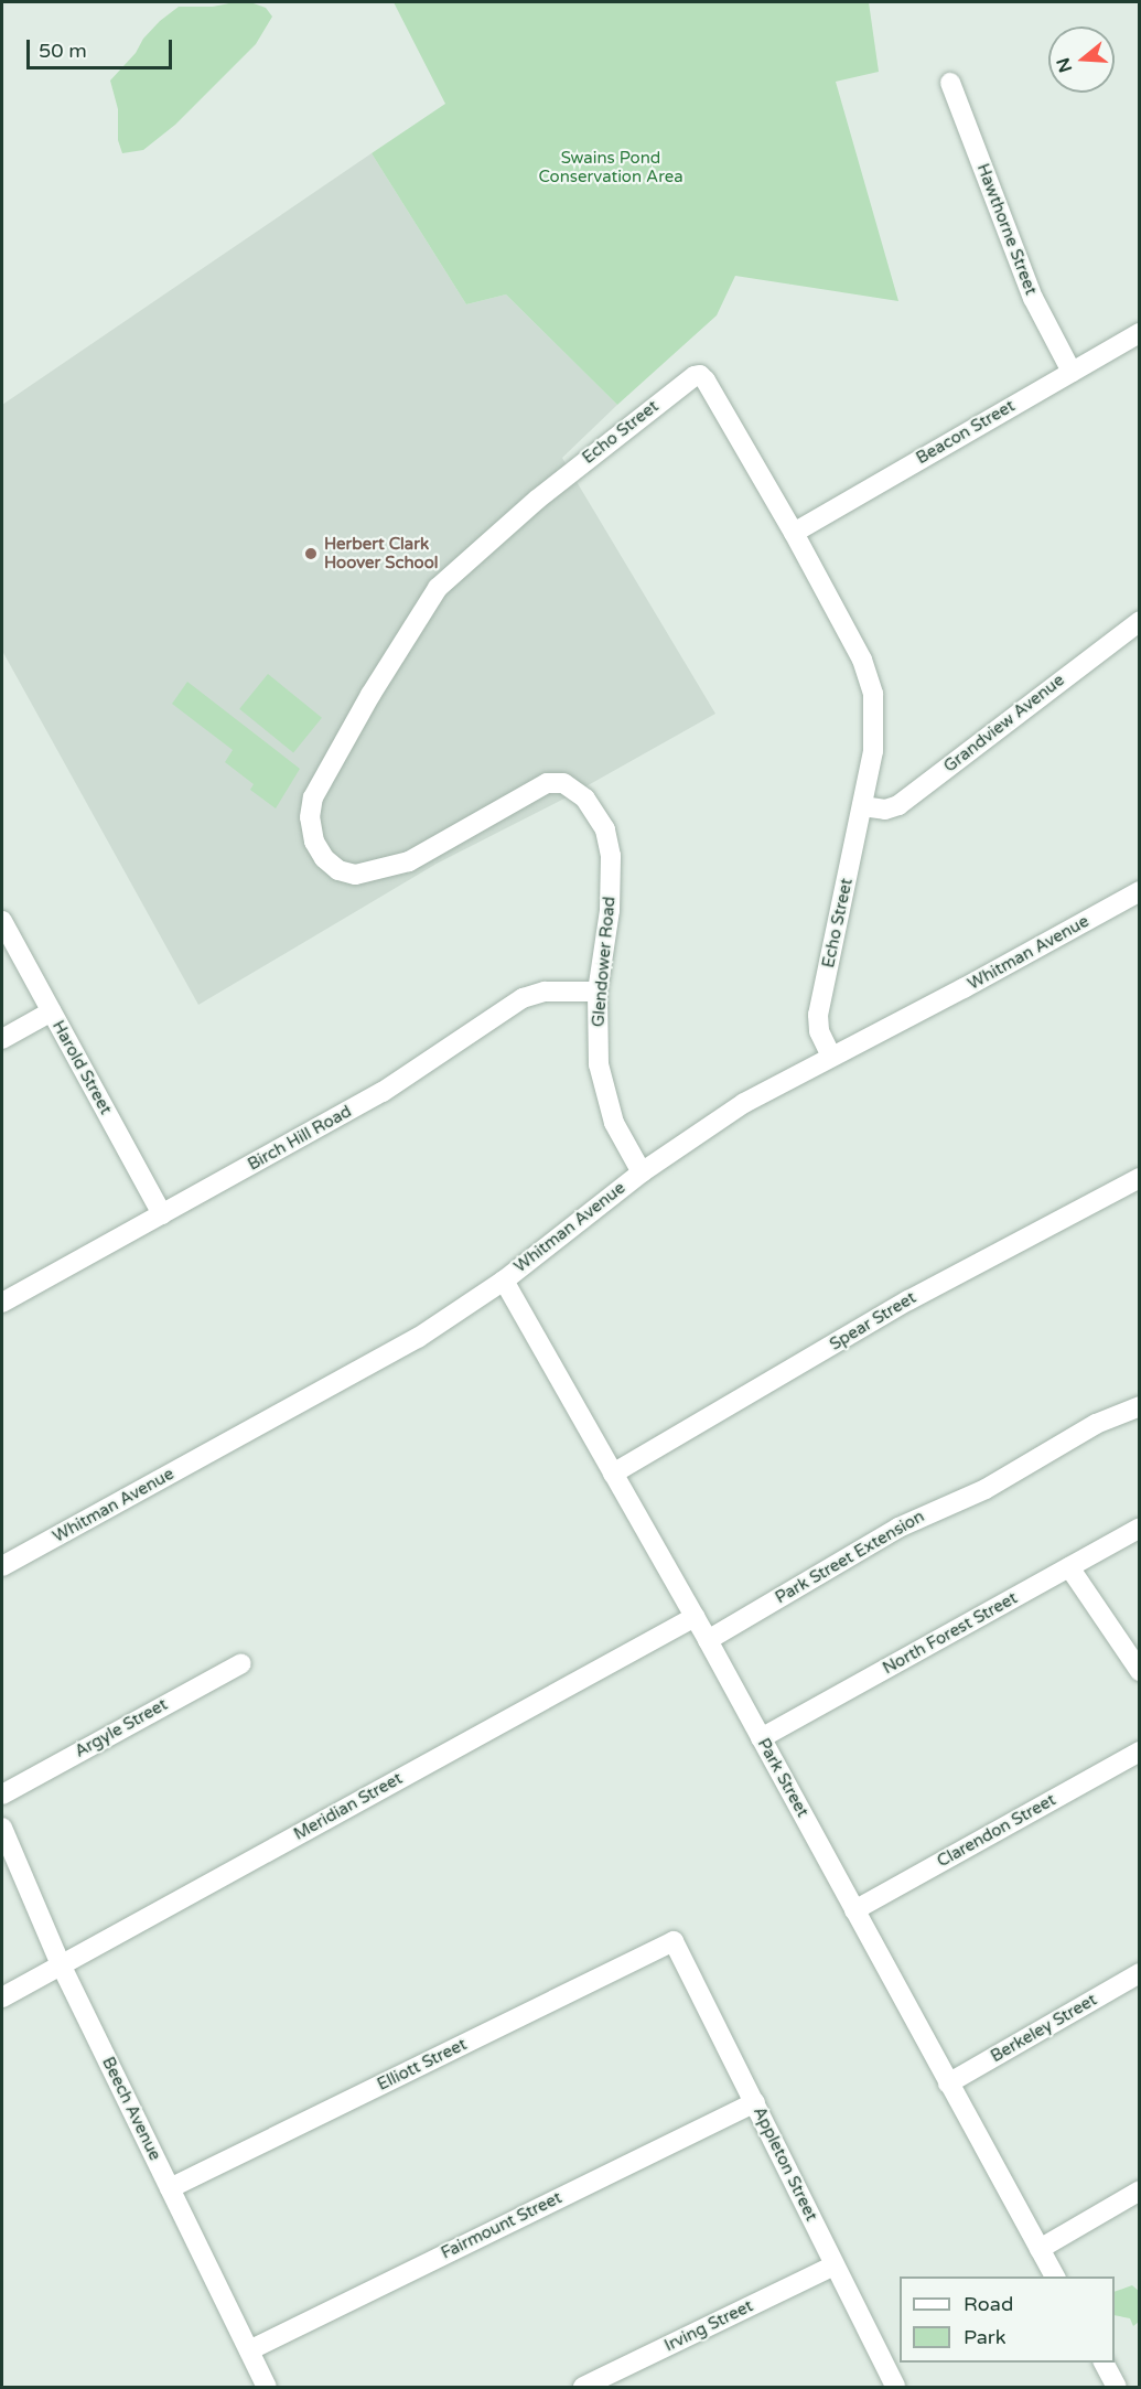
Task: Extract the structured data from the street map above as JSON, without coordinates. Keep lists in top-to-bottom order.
{
  "streets": {
    "street": [
      "Hawthorne Street",
      "Echo Street",
      "Beacon Street",
      "Grandview Avenue",
      "Whitman Avenue",
      "Glendower Road",
      "Harold Street",
      "Birch Hill Road",
      "Spear Street",
      "Park Street Extension",
      "North Forest Street",
      "Argyle Street",
      "Park Street",
      "Meridian Street",
      "Clarendon Street",
      "Berkeley Street",
      "Elliott Street",
      "Beech Avenue",
      "Appleton Street",
      "Fairmount Street",
      "Irving Street"
    ]
  },
  "crossings": [
    ["Hawthorne Street", "Beacon Street"],
    ["Echo Street", "Beacon Street"],
    ["Echo Street", "Grandview Avenue"],
    ["Echo Street", "Whitman Avenue"],
    ["Echo Street", "Glendower Road"],
    ["Whitman Avenue", "Glendower Road"],
    ["Whitman Avenue", "Park Street"],
    ["Glendower Road", "Birch Hill Road"],
    ["Harold Street", "Birch Hill Road"],
    ["Spear Street", "Park Street"],
    ["Park Street Extension", "Park Street"],
    ["North Forest Street", "Park Street"],
    ["Park Street", "Meridian Street"],
    ["Park Street", "Clarendon Street"],
    ["Park Street", "Berkeley Street"],
    ["Meridian Street", "Beech Avenue"],
    ["Elliott Street", "Beech Avenue"],
    ["Elliott Street", "Appleton Street"],
    ["Beech Avenue", "Fairmount Street"],
    ["Appleton Street", "Fairmount Street"],
    ["Appleton Street", "Irving Street"]
  ],
  "parks": ["Swains Pond Conservation Area"],
  "places": ["Herbert Clark Hoover School"],
  "legend": ["Road", "Park"],
  "scale_bar": "50 m",
  "north": "left"
}
